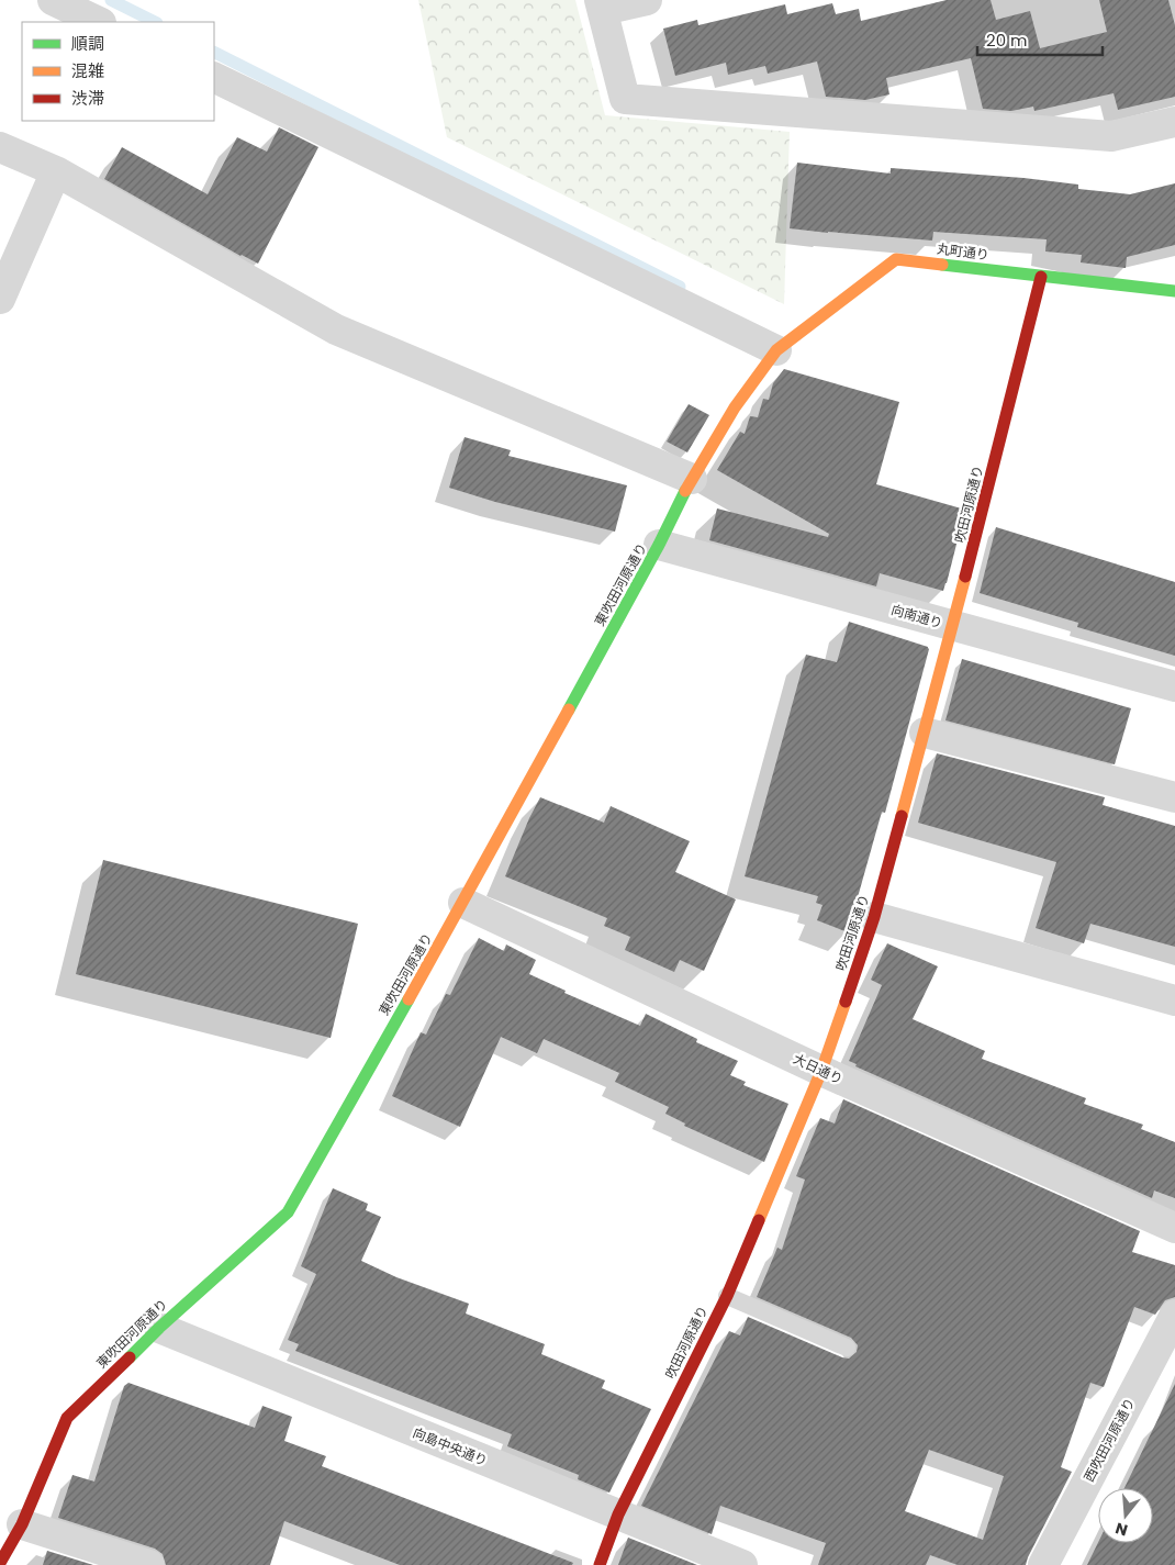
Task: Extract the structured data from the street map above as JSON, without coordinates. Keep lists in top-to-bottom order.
{
  "streets": {
    "street": [
      "丸町通り",
      "吹田河原通り",
      "東吹田河原通り",
      "向南通り",
      "大日通り",
      "西吹田河原通り",
      "向島中央通り"
    ]
  },
  "crossings": [
    ["丸町通り", "吹田河原通り"],
    ["丸町通り", "東吹田河原通り"],
    ["吹田河原通り", "向南通り"],
    ["吹田河原通り", "大日通り"],
    ["吹田河原通り", "向島中央通り"],
    ["東吹田河原通り", "向南通り"],
    ["東吹田河原通り", "大日通り"],
    ["東吹田河原通り", "向島中央通り"]
  ],
  "legend": ["順調", "混雑", "渋滞"],
  "scale_bar": "20 m",
  "north": "bottom"
}
